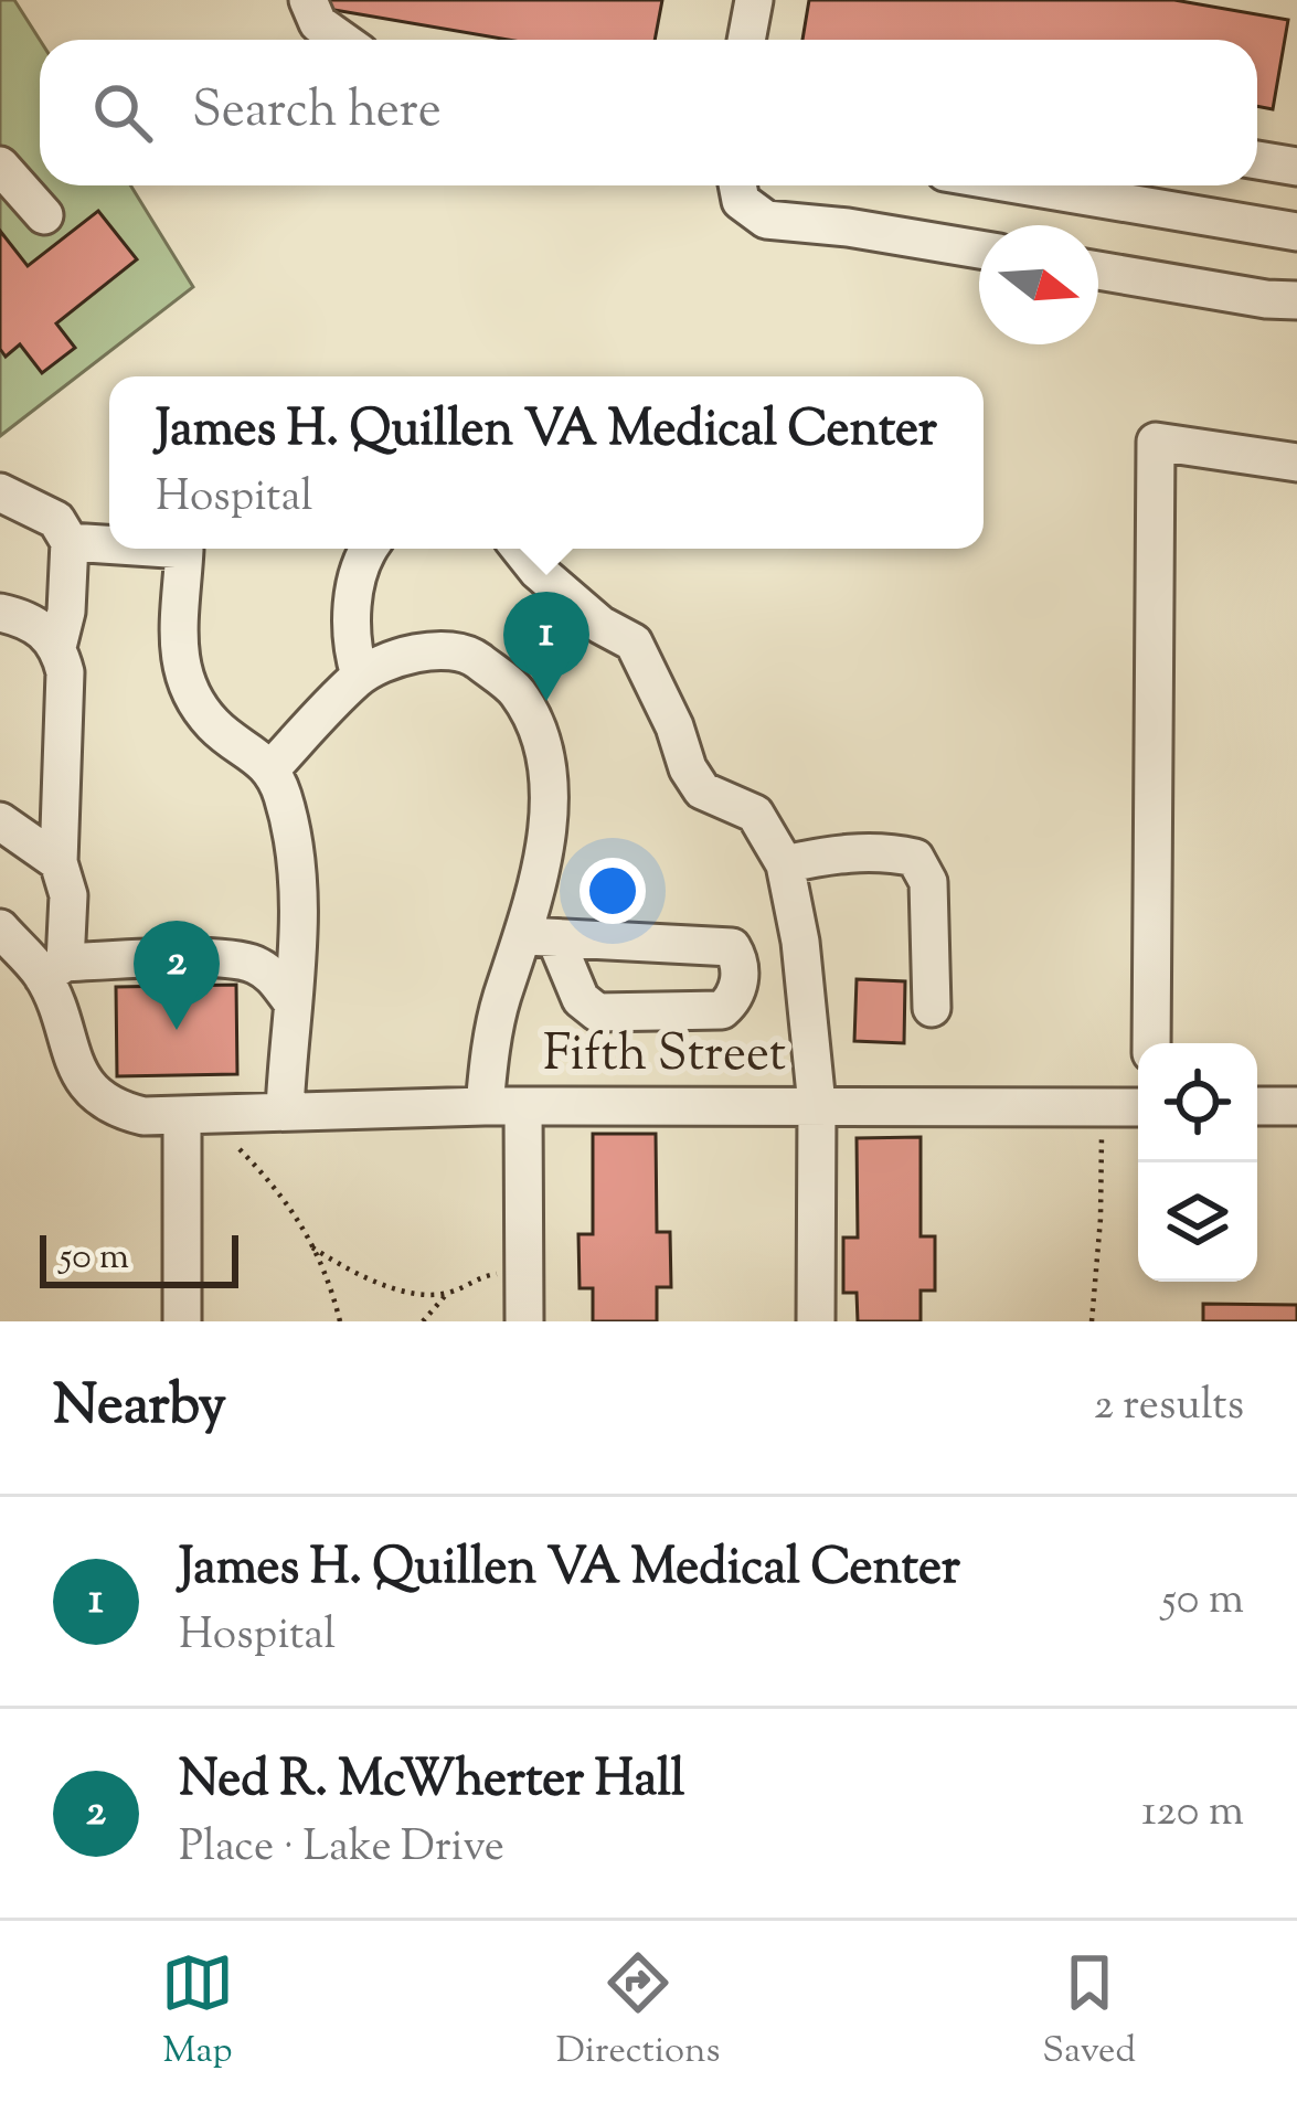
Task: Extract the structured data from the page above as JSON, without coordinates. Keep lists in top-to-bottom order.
{
  "streets": {
    "street": ["Fifth Street"]
  },
  "scale_bar": "50 m",
  "north": "right",
  "page": {
    "search": "Search here",
    "popup": ["James H. Quillen VA Medical Center", "Hospital"],
    "pins": ["1", "2"],
    "scale": "50 m",
    "heading": ["Nearby", "2 results"],
    "list": [
      {
        "mark": "1",
        "name": "James H. Quillen VA Medical Center",
        "note": "Hospital",
        "value": "50 m"
      },
      {
        "mark": "2",
        "name": "Ned R. McWherter Hall",
        "note": "Place · Lake Drive",
        "value": "120 m"
      }
    ],
    "nav": ["Map", "Directions", "Saved"]
  }
}
